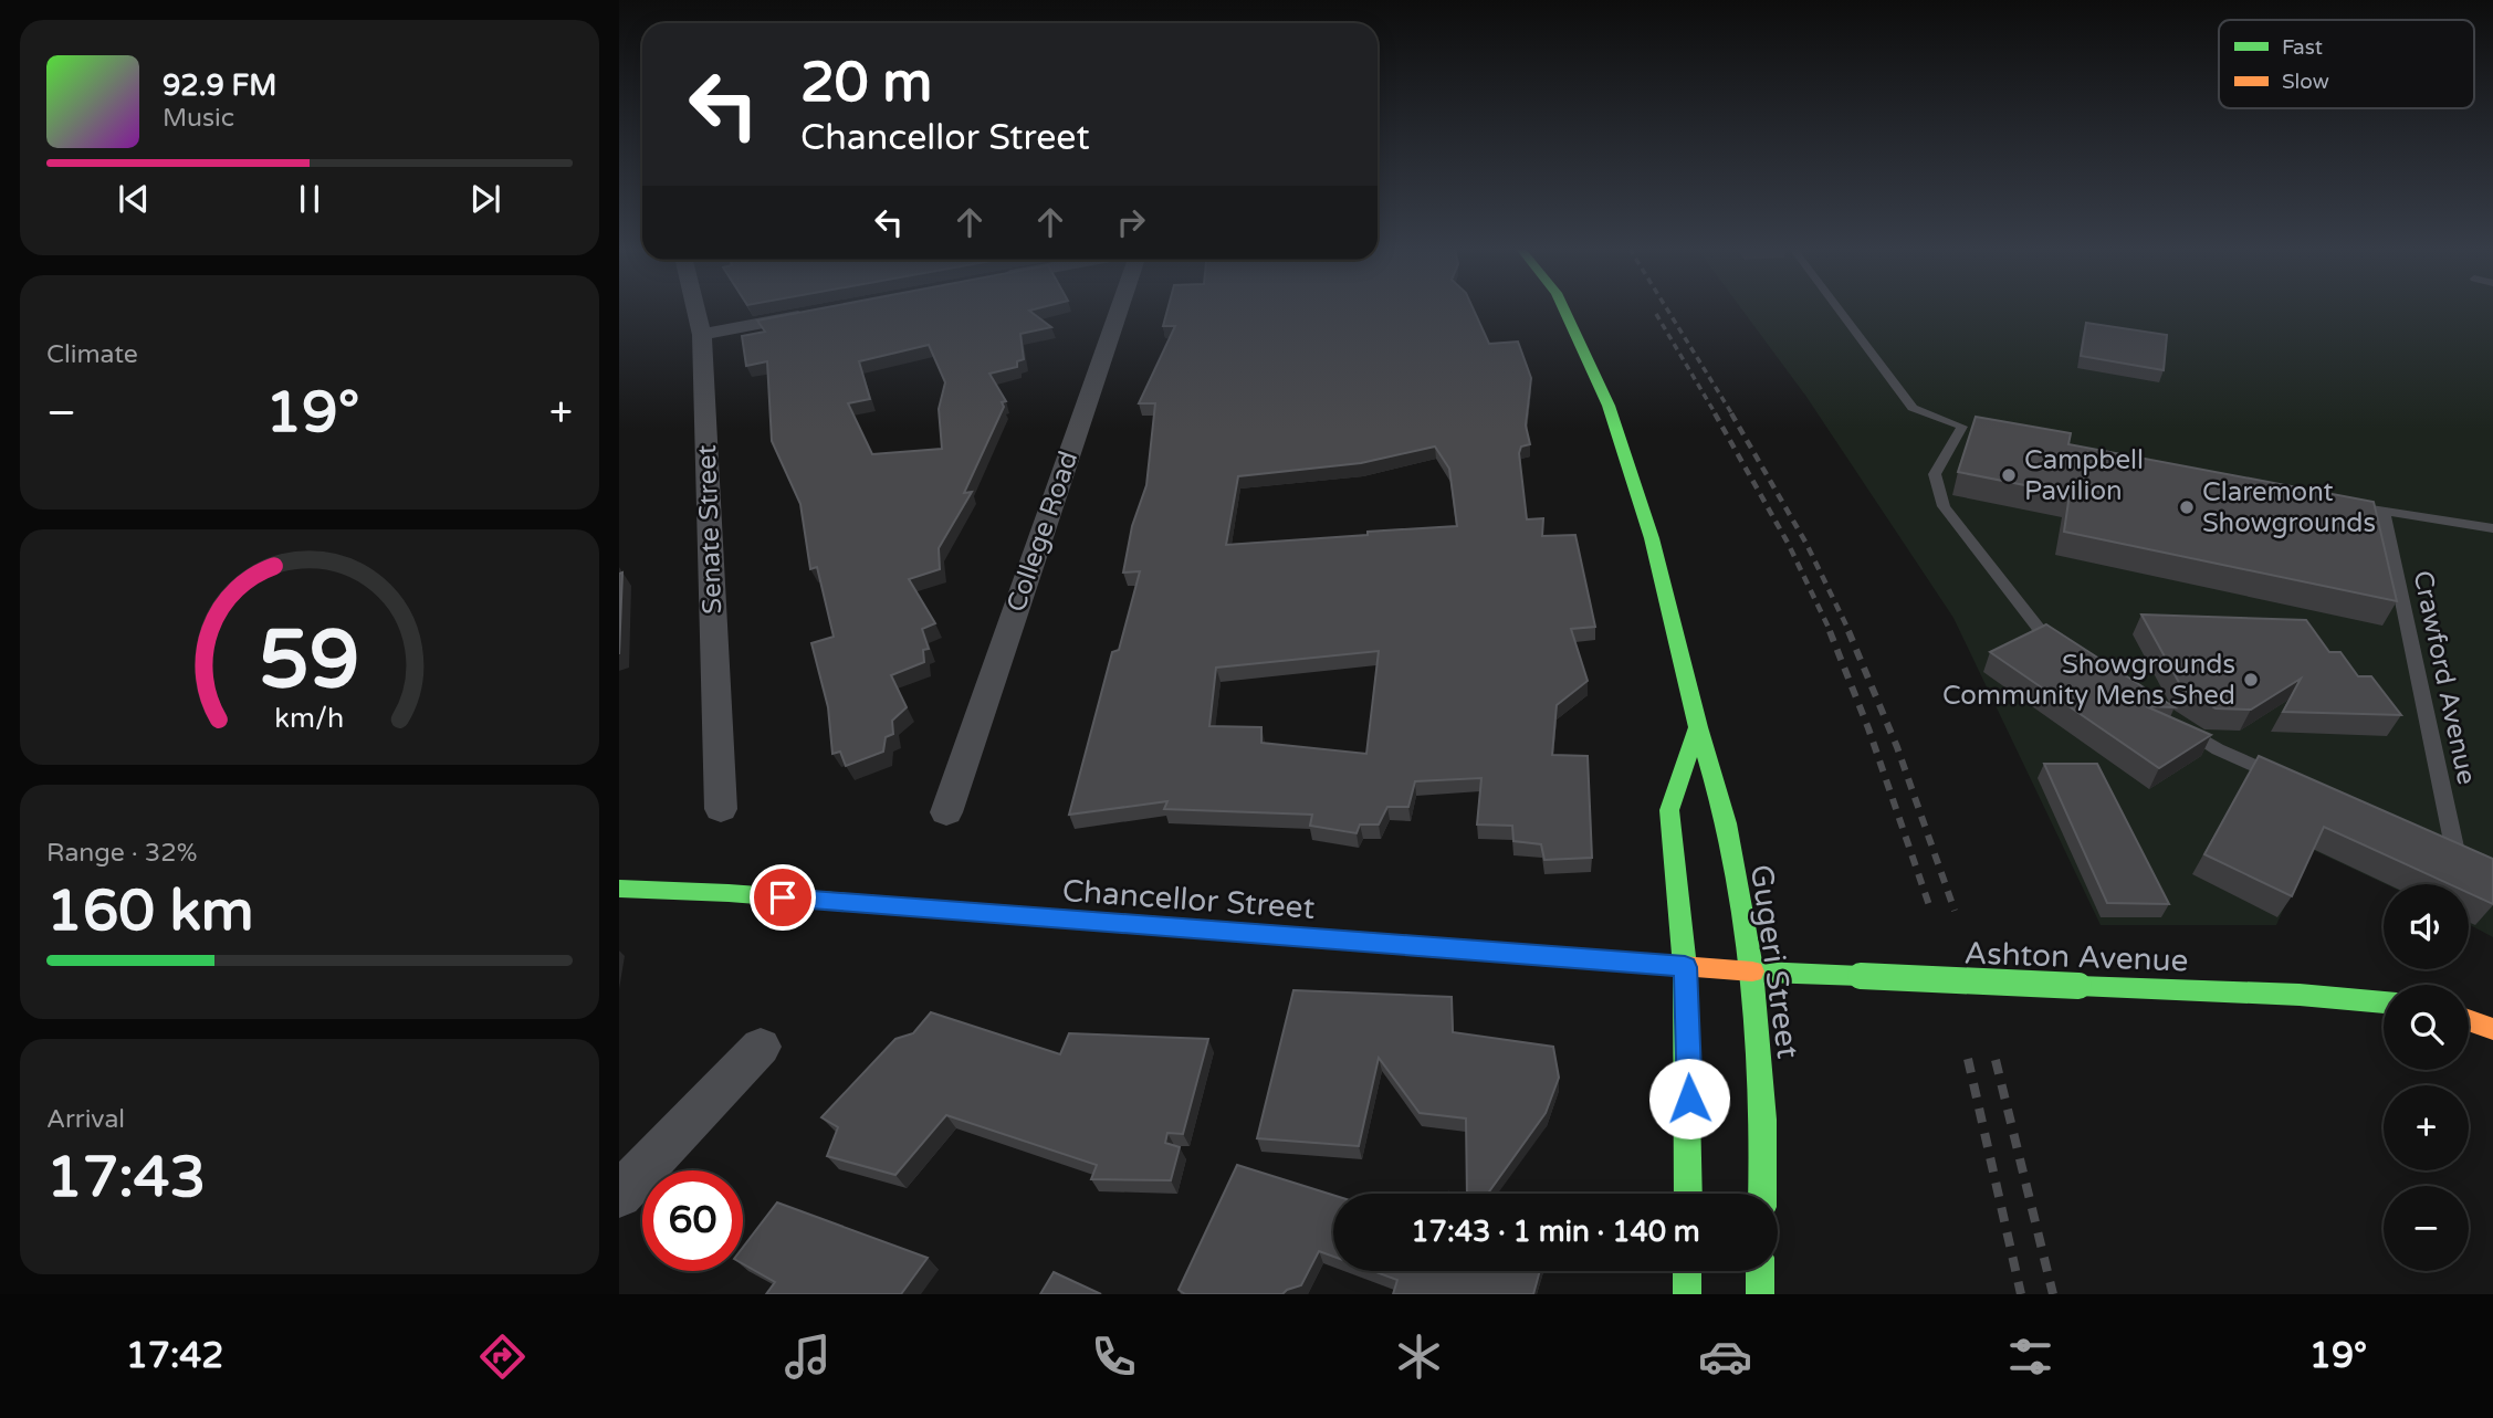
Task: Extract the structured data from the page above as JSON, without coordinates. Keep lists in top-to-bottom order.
{
  "streets": {
    "main road": ["Chancellor Street", "Ashton Avenue", "Gugeri Street"],
    "street": ["Senate Street", "College Road"],
    "lane": ["Crawford Avenue"]
  },
  "crossings": [
    ["Chancellor Street", "Ashton Avenue"],
    ["Chancellor Street", "Gugeri Street"],
    ["Ashton Avenue", "Gugeri Street"]
  ],
  "places": ["Campbell Pavilion", "Claremont Showgrounds", "Showgrounds Community Mens Shed"],
  "legend": ["Fast", "Slow"],
  "page": {
    "turn": ["20 m", "Chancellor Street"],
    "song": ["92.9 FM", "Music"],
    "tile": [
      "Climate",
      ["Range · 32%", "160 km"],
      ["Arrival", "17:43"]
    ],
    "heat": ["−", "19°", "+"],
    "map_buttons": ["+", "−"],
    "limit": "60",
    "trip": "17:43 · 1 min · 140 m",
    "tabs": ["17:42", "19°"],
    "gauge": ["59", "km/h"]
  }
}
